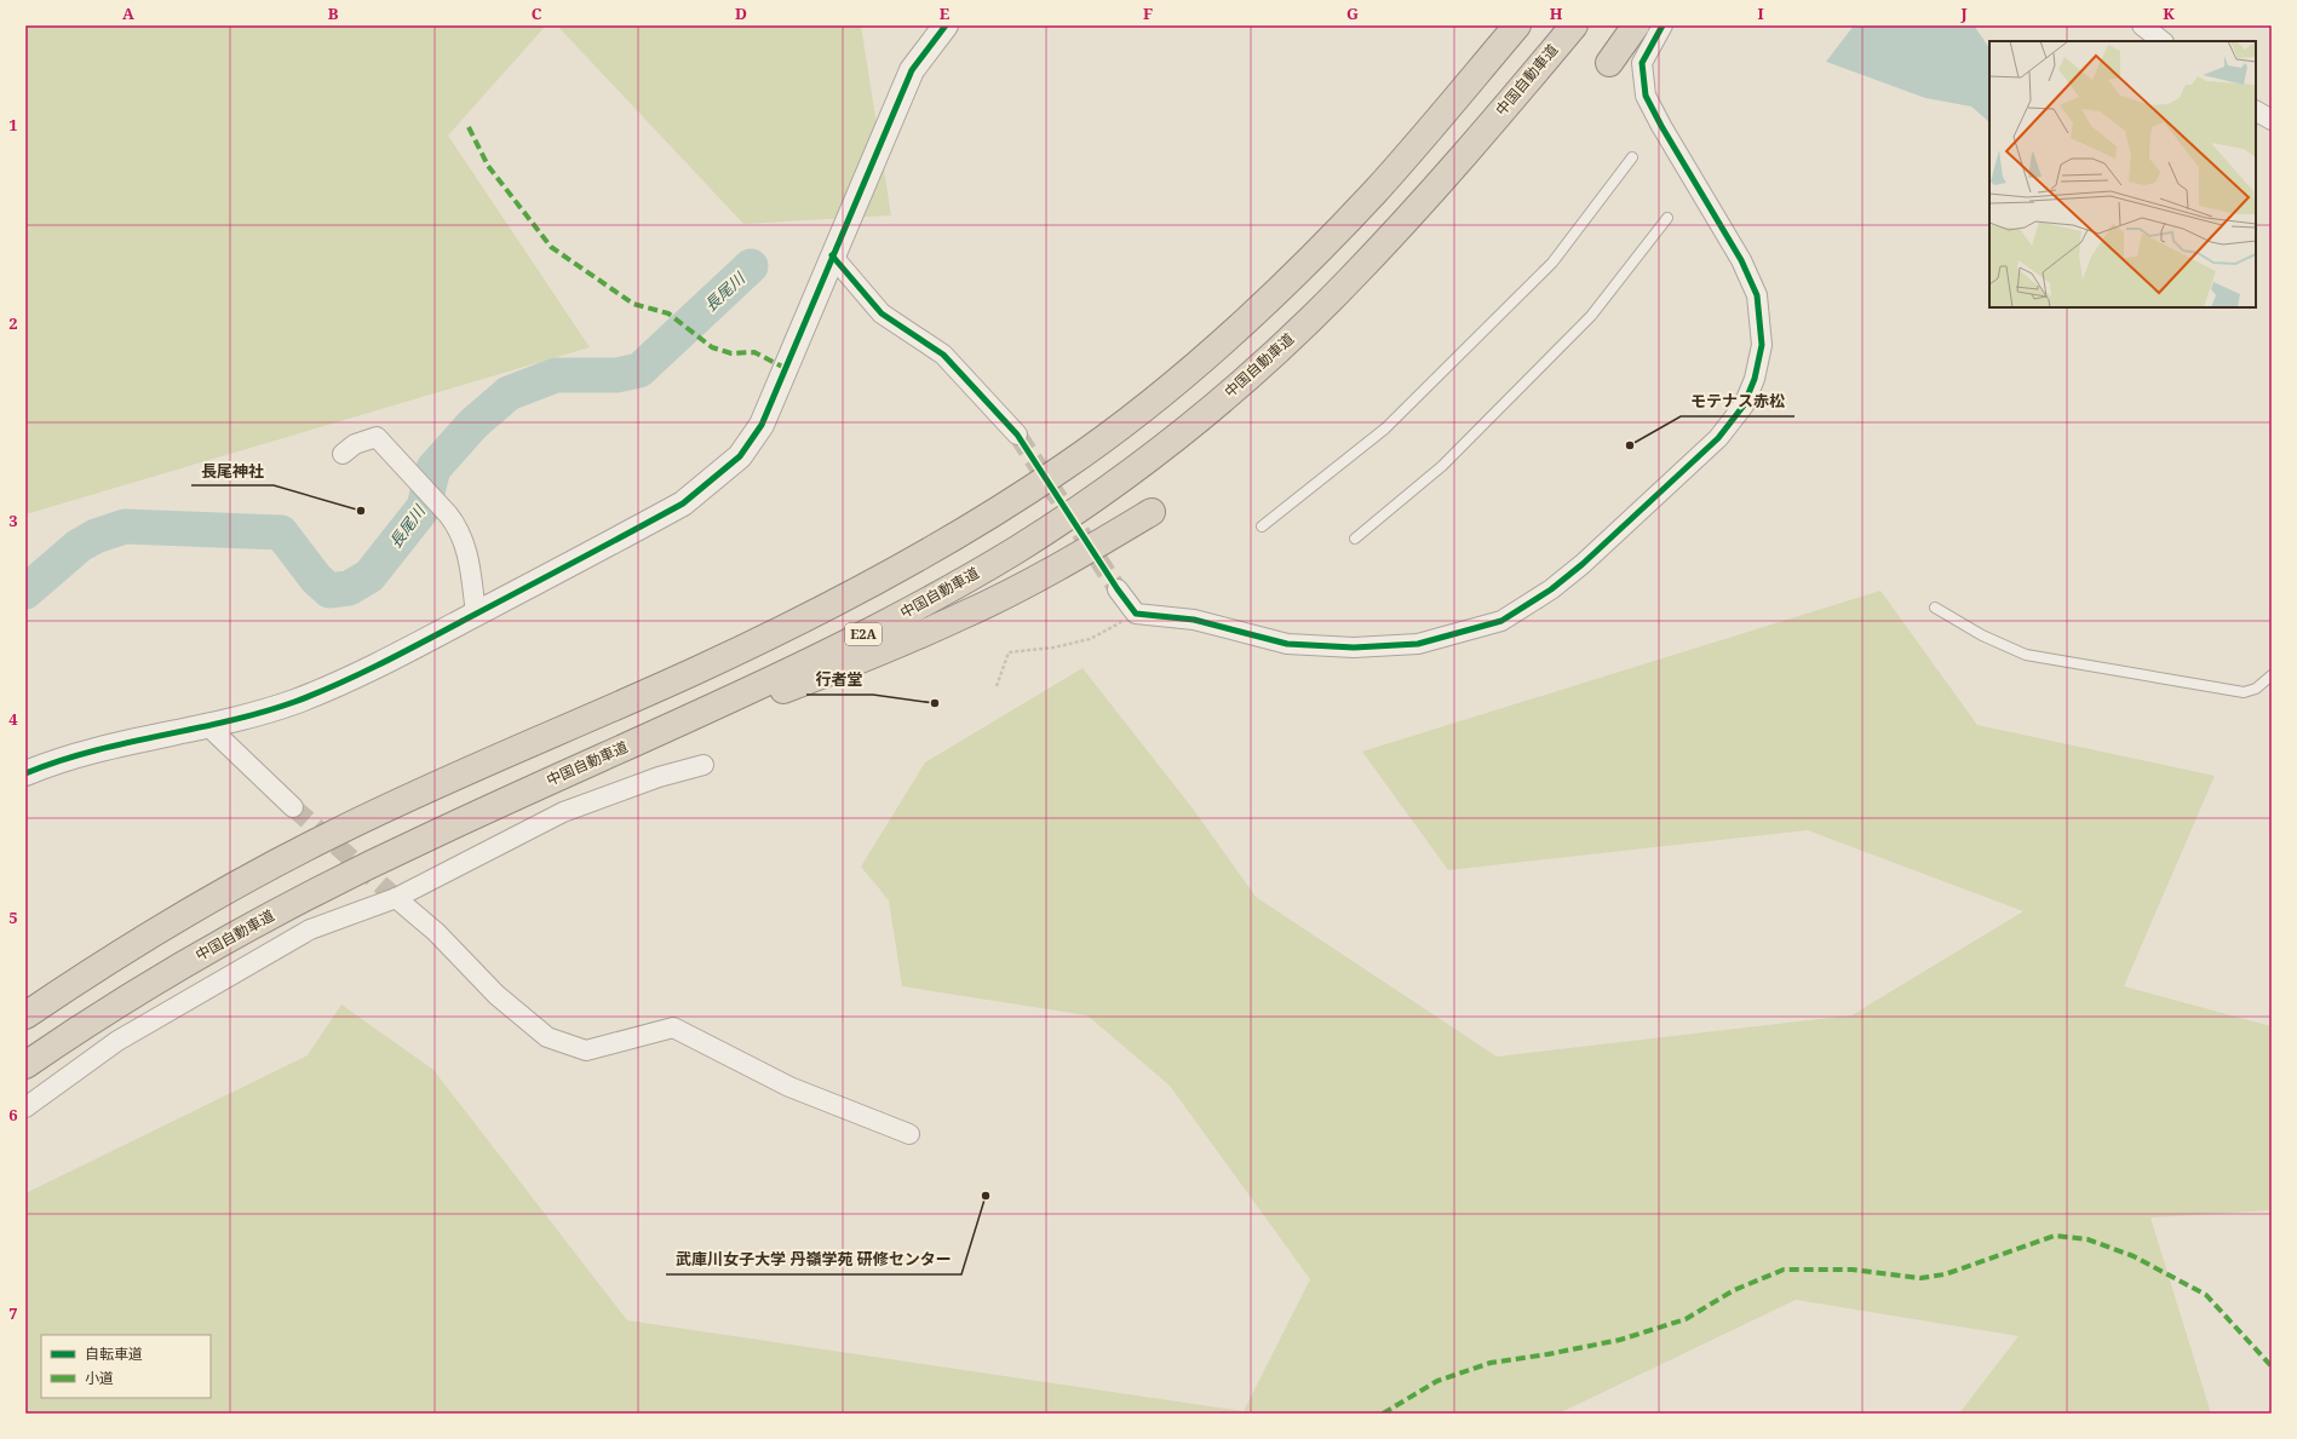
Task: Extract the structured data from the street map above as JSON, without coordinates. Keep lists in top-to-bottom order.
{
  "streets": {
    "highway": ["中国自動車道", "E2A"]
  },
  "water": ["長尾川"],
  "places": [
    "モテナス赤松",
    "長尾神社",
    "行者堂",
    "武庫川女子大学 丹嶺学苑 研修センター"
  ],
  "legend": ["自転車道", "小道"],
  "grid": {
    "columns": [
      "A",
      "B",
      "C",
      "D",
      "E",
      "F",
      "G",
      "H",
      "I",
      "J",
      "K"
    ],
    "rows": [
      "1",
      "2",
      "3",
      "4",
      "5",
      "6",
      "7"
    ]
  }
}
